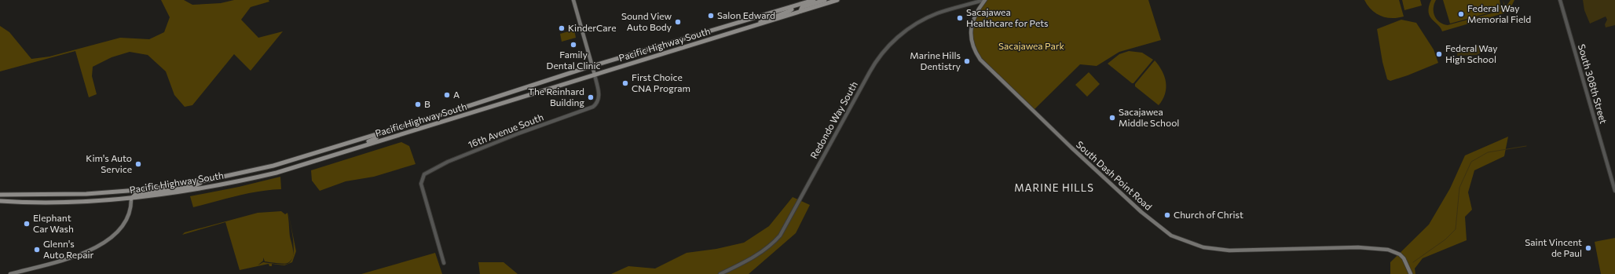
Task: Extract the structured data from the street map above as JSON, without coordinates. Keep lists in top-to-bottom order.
{
  "streets": {
    "main road": ["Pacific Highway South", "South Dash Point Road"],
    "street": ["South 308th Street", "Redondo Way South", "16th Avenue South"]
  },
  "crossings": [
    ["Pacific Highway South", "16th Avenue South"],
    ["Redondo Way South", "South Dash Point Road"]
  ],
  "districts": ["MARINE HILLS"],
  "parks": ["Sacajawea Park"],
  "places": [
    "Federal Way Memorial Field",
    "Salon Edward",
    "Sacajawea Healthcare for Pets",
    "Sound View Auto Body",
    "KinderCare",
    "Family Dental Clinic",
    "Federal Way High School",
    "Marine Hills Dentistry",
    "First Choice CNA Program",
    "A",
    "The Reinhard Building",
    "B",
    "Sacajawea Middle School",
    "Kim's Auto Service",
    "Church of Christ",
    "Elephant Car Wash",
    "Saint Vincent de Paul",
    "Glenn's Auto Repair"
  ]
}
